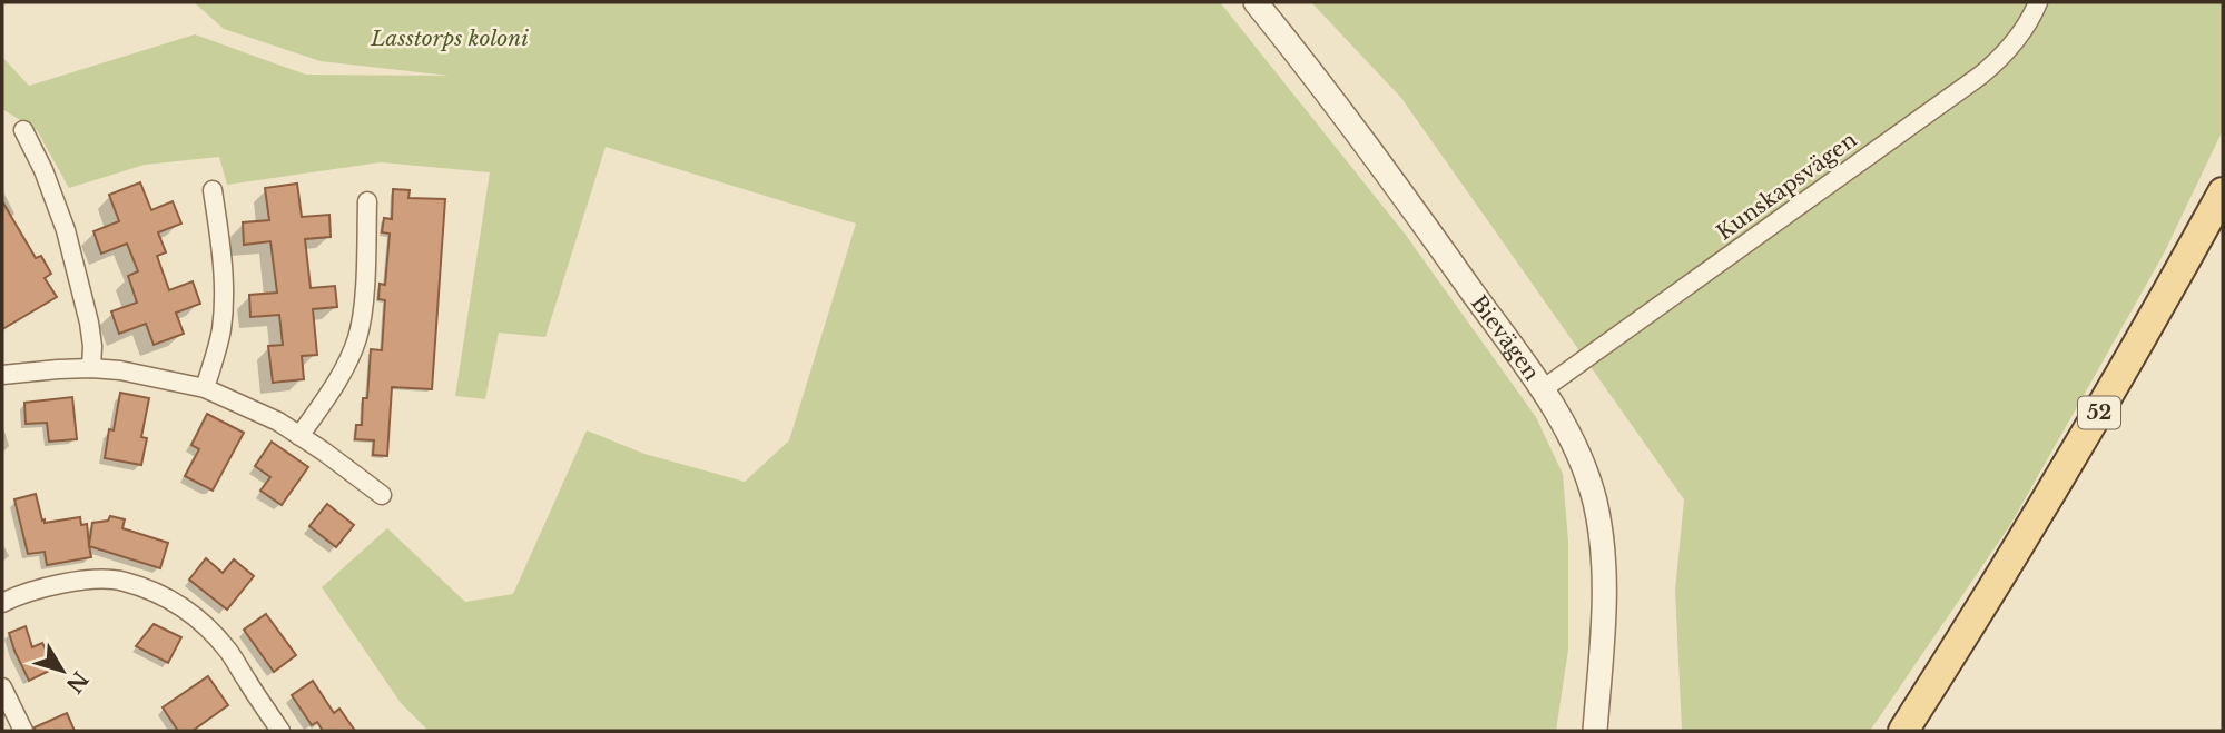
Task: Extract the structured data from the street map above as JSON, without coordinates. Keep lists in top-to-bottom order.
{
  "streets": {
    "main road": ["52"],
    "street": ["Kunskapsvägen", "Bievägen"]
  },
  "crossings": [
    ["Kunskapsvägen", "Bievägen"]
  ],
  "parks": ["Lasstorps koloni"],
  "north": "bottom right"
}
